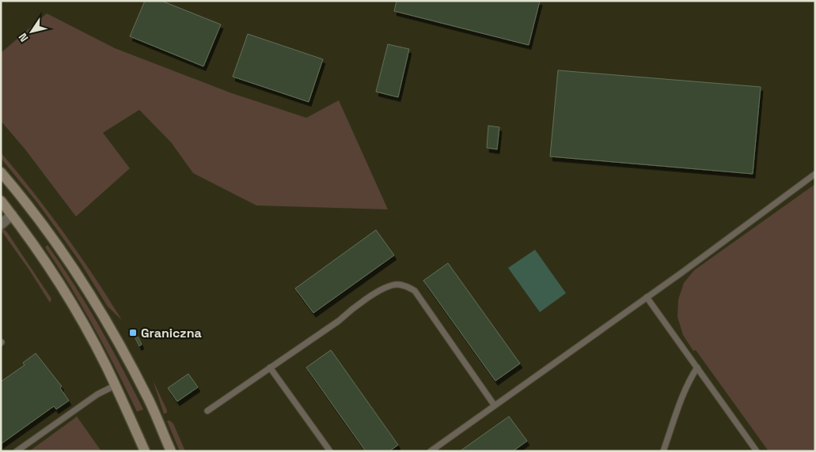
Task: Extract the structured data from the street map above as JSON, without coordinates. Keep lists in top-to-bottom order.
{
  "places": {
    "transit": ["Graniczna"]
  },
  "north": "bottom left"
}
